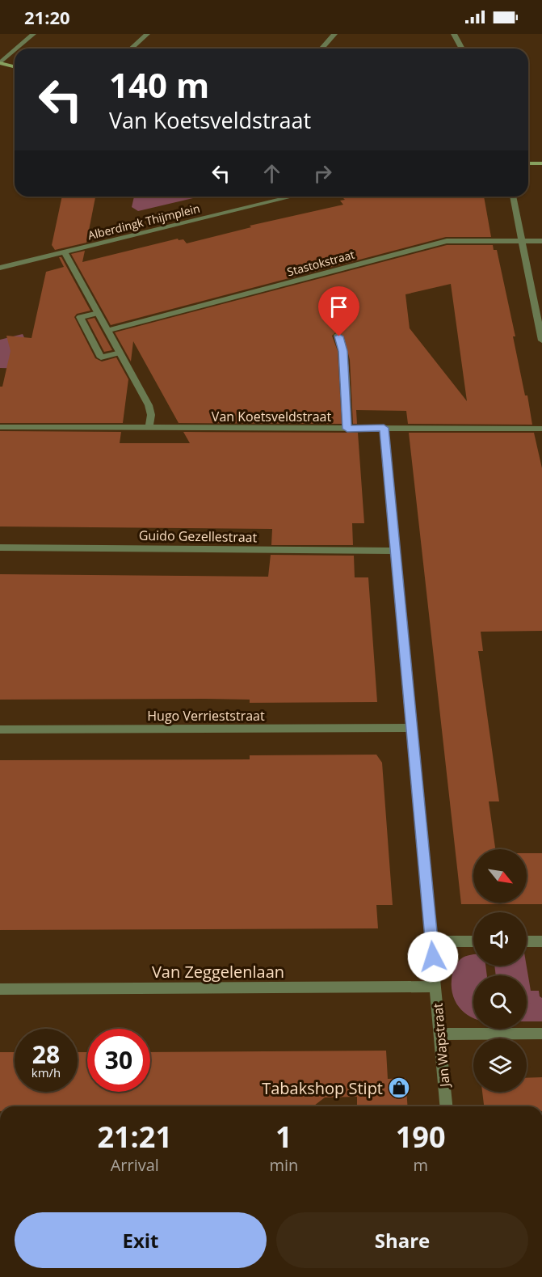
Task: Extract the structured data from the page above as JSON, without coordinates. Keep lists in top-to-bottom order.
{
  "streets": {
    "street": [
      "Alberdingk Thijmplein",
      "Stastokstraat",
      "Van Koetsveldstraat",
      "Guido Gezellestraat",
      "Hugo Verrieststraat",
      "Van Zeggelenlaan",
      "Jan Wapstraat"
    ]
  },
  "crossings": [
    ["Van Koetsveldstraat", "Jan Wapstraat"],
    ["Guido Gezellestraat", "Jan Wapstraat"],
    ["Hugo Verrieststraat", "Jan Wapstraat"],
    ["Van Zeggelenlaan", "Jan Wapstraat"]
  ],
  "places": {
    "shop": ["Tabakshop Stipt"]
  },
  "north": "bottom right",
  "page": {
    "status": "21:20",
    "turn": ["140 m", "Van Koetsveldstraat"],
    "speed": "28 km/h",
    "limit": "30",
    "eta": [
      "21:21",
      "Arrival",
      "1",
      "min",
      "190",
      "m"
    ],
    "buttons": ["Exit", "Share"]
  }
}
